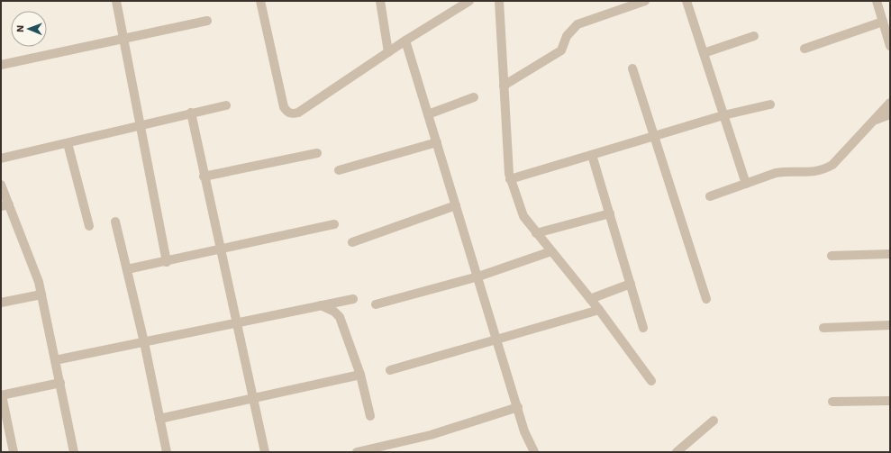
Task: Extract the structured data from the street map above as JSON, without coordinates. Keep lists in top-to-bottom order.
{
  "north": "left"
}
